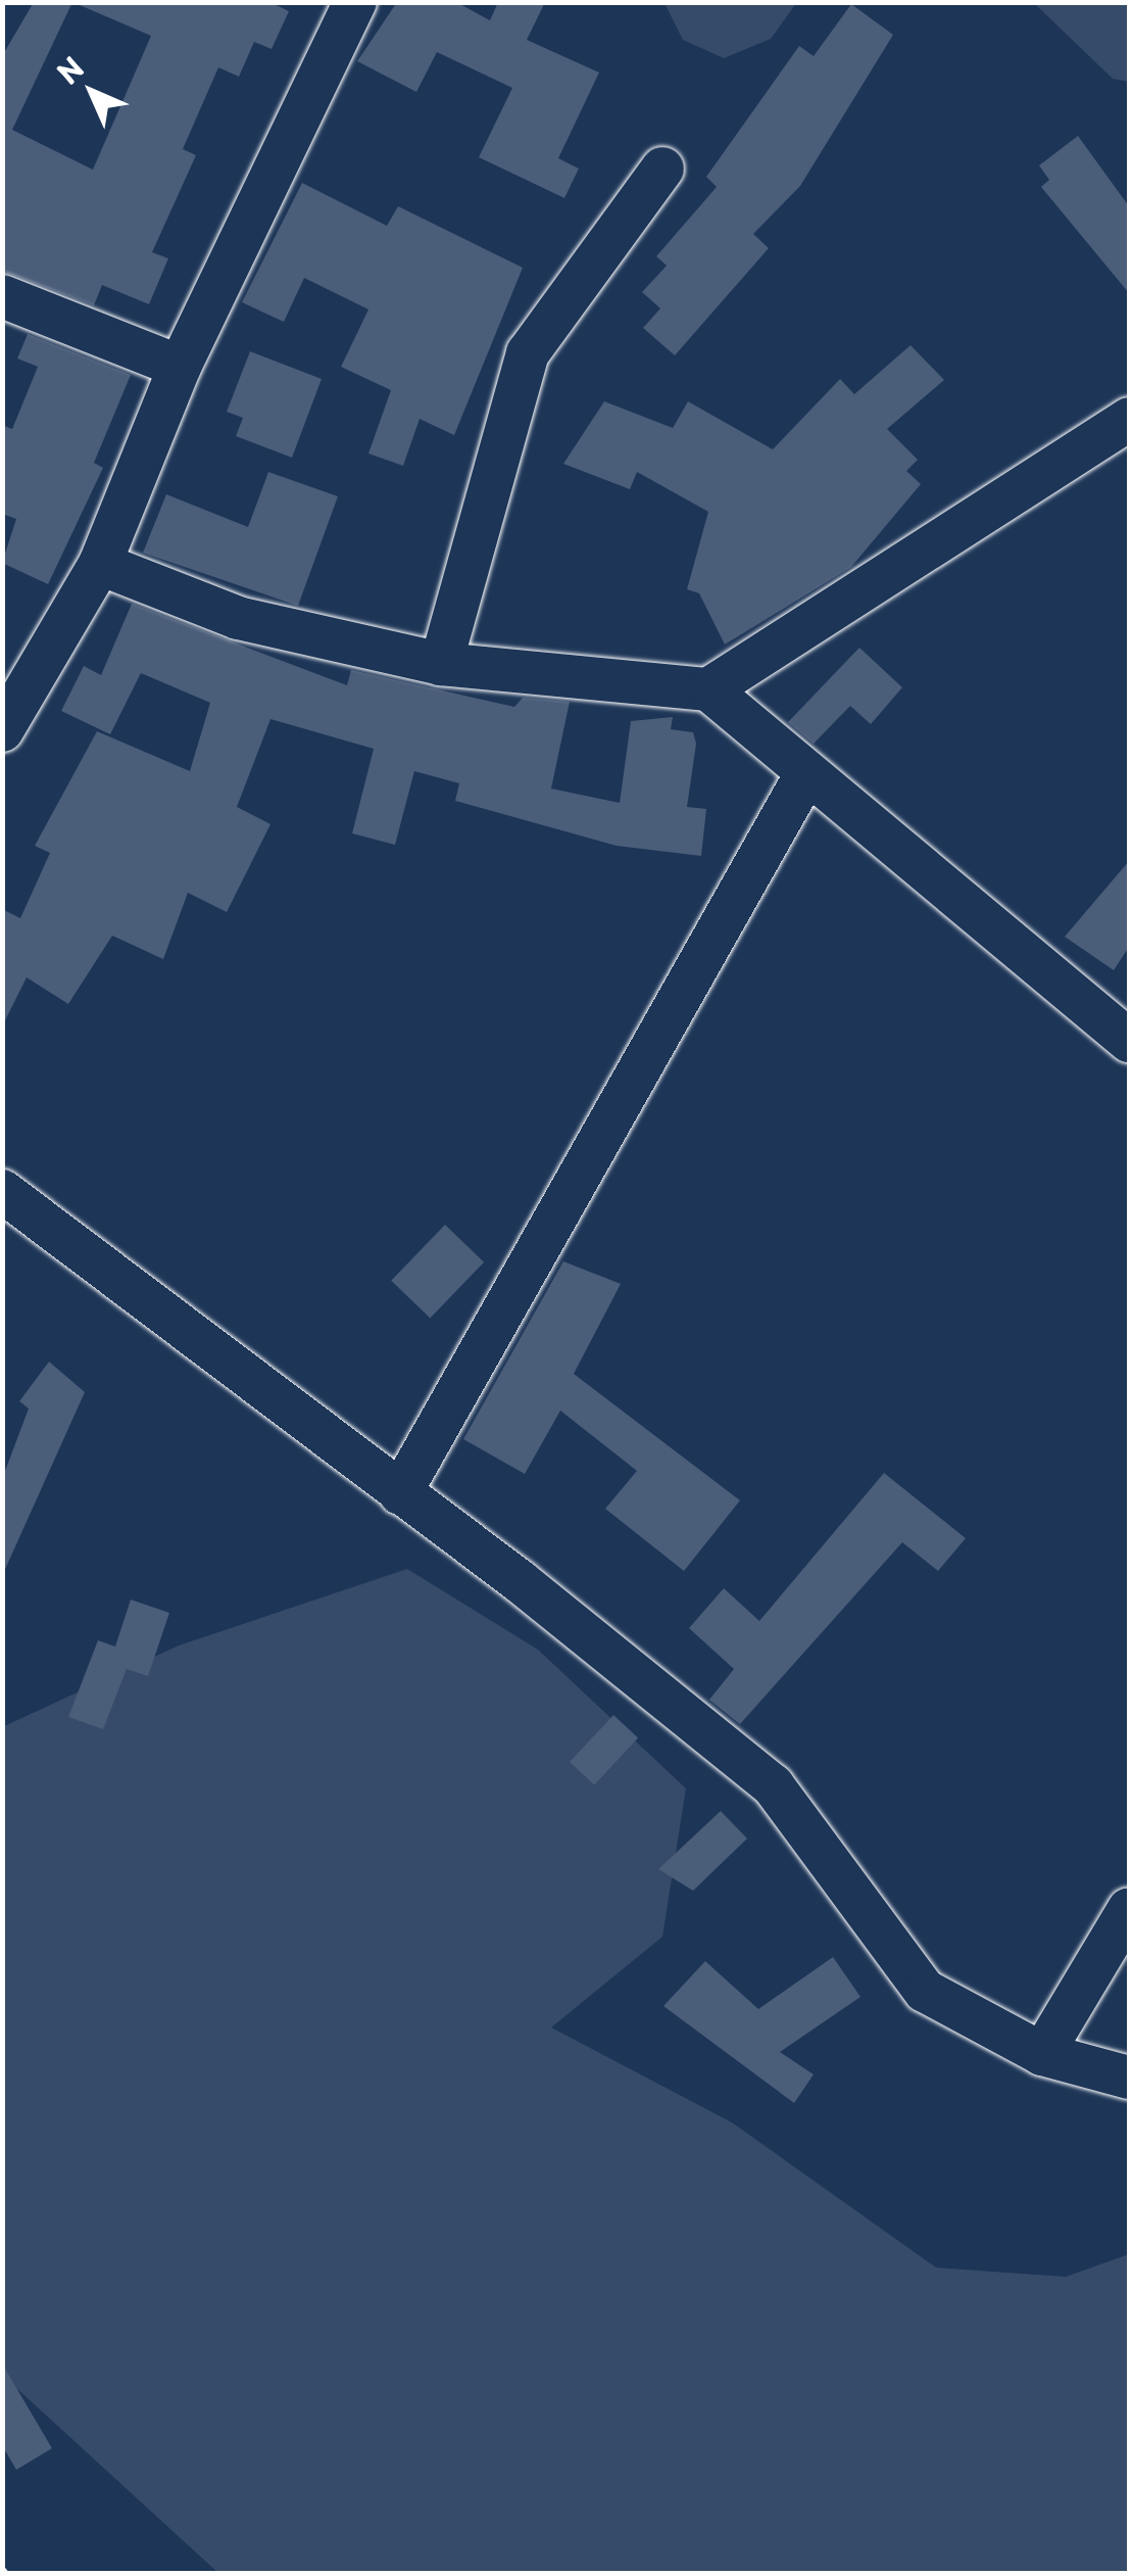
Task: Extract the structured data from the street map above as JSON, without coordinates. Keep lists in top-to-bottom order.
{
  "north": "top left"
}
